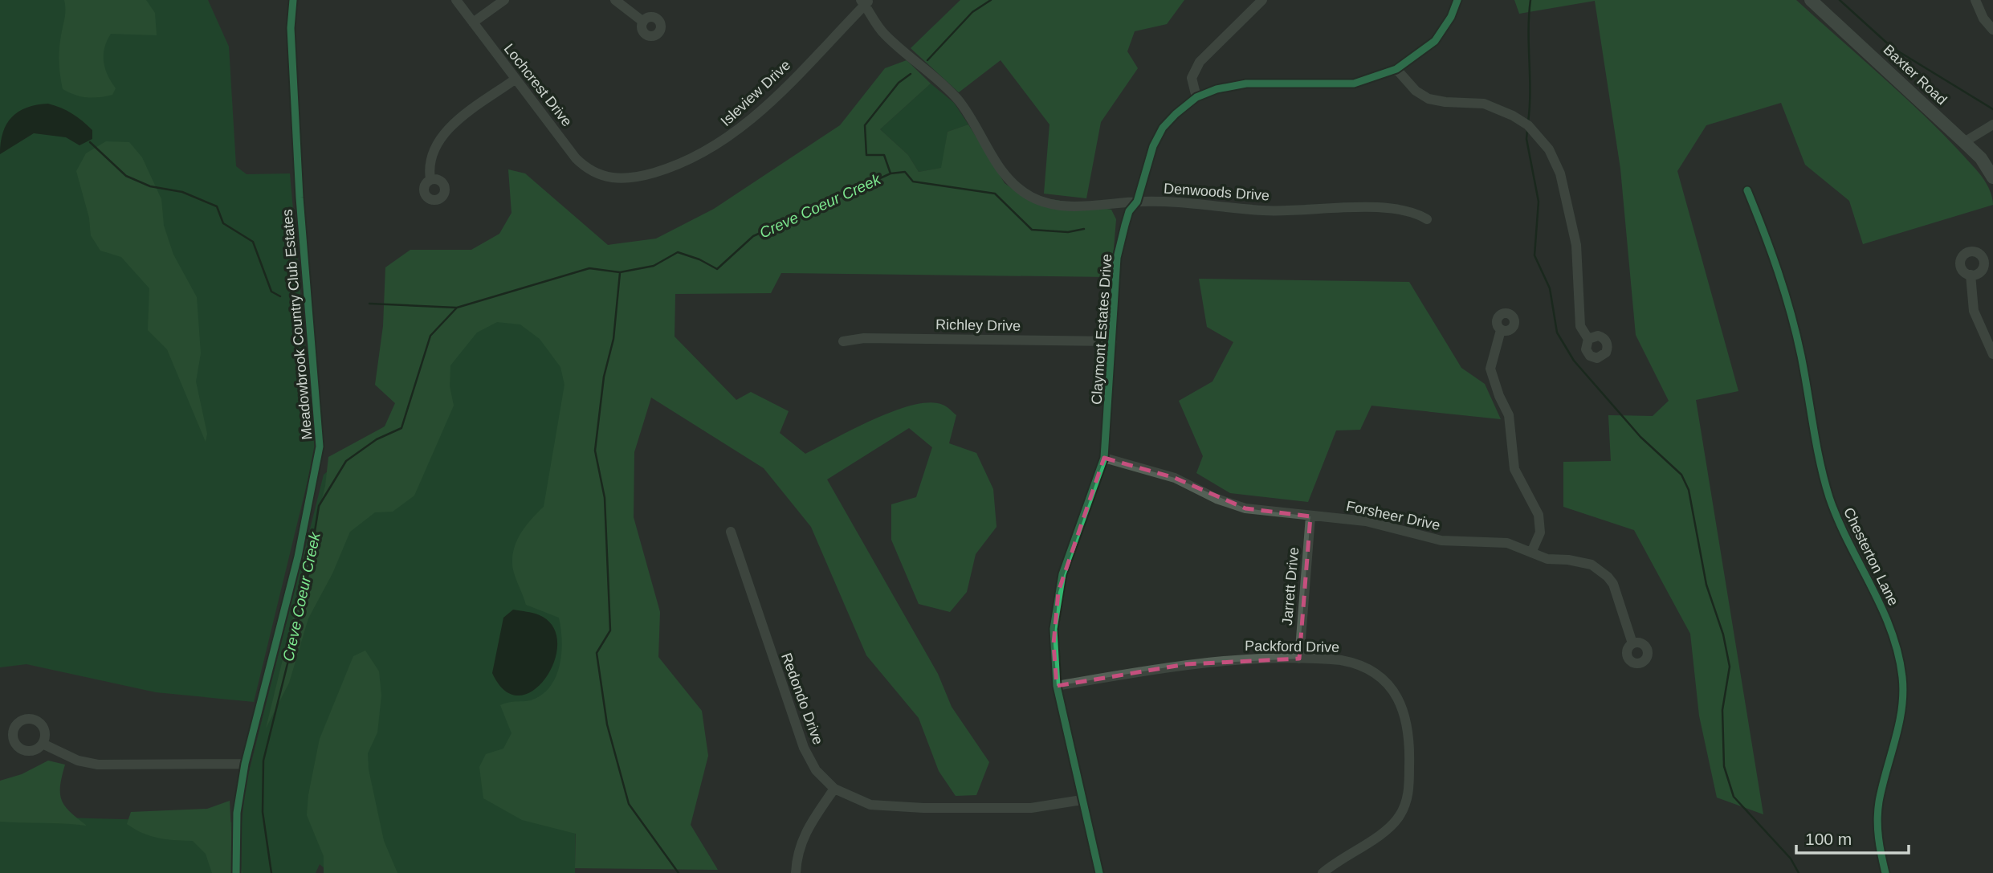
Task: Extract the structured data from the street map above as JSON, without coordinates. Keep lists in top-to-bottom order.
{
  "streets": {
    "main road": ["Baxter Road"],
    "street": [
      "Lochcrest Drive",
      "Isleview Drive",
      "Denwoods Drive",
      "Meadowbrook Country Club Estates",
      "Richley Drive",
      "Claymont Estates Drive",
      "Forsheer Drive",
      "Chesterton Lane",
      "Jarrett Drive",
      "Packford Drive",
      "Redondo Drive"
    ]
  },
  "crossings": [
    ["Lochcrest Drive", "Isleview Drive"],
    ["Isleview Drive", "Denwoods Drive"],
    ["Denwoods Drive", "Claymont Estates Drive"],
    ["Richley Drive", "Claymont Estates Drive"],
    ["Claymont Estates Drive", "Forsheer Drive"],
    ["Claymont Estates Drive", "Packford Drive"],
    ["Claymont Estates Drive", "Redondo Drive"],
    ["Forsheer Drive", "Jarrett Drive"],
    ["Jarrett Drive", "Packford Drive"]
  ],
  "water": ["Creve Coeur Creek"],
  "scale_bar": "100 m"
}
